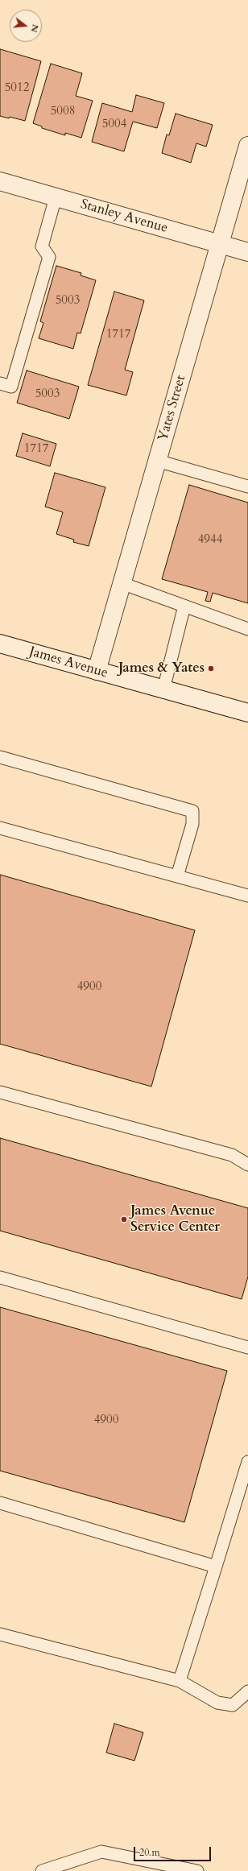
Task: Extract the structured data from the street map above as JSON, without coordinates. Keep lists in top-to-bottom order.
{
  "streets": {
    "street": ["Stanley Avenue", "Yates Street", "James Avenue"]
  },
  "crossings": [
    ["Stanley Avenue", "Yates Street"],
    ["Yates Street", "James Avenue"]
  ],
  "places": ["James & Yates", "James Avenue Service Center"],
  "house_numbers": [
    "5012",
    "5008",
    "5004",
    "5003",
    "1717",
    "5003",
    "1717",
    "4944",
    "4900",
    "4900"
  ],
  "scale_bar": "20 m",
  "north": "right"
}
